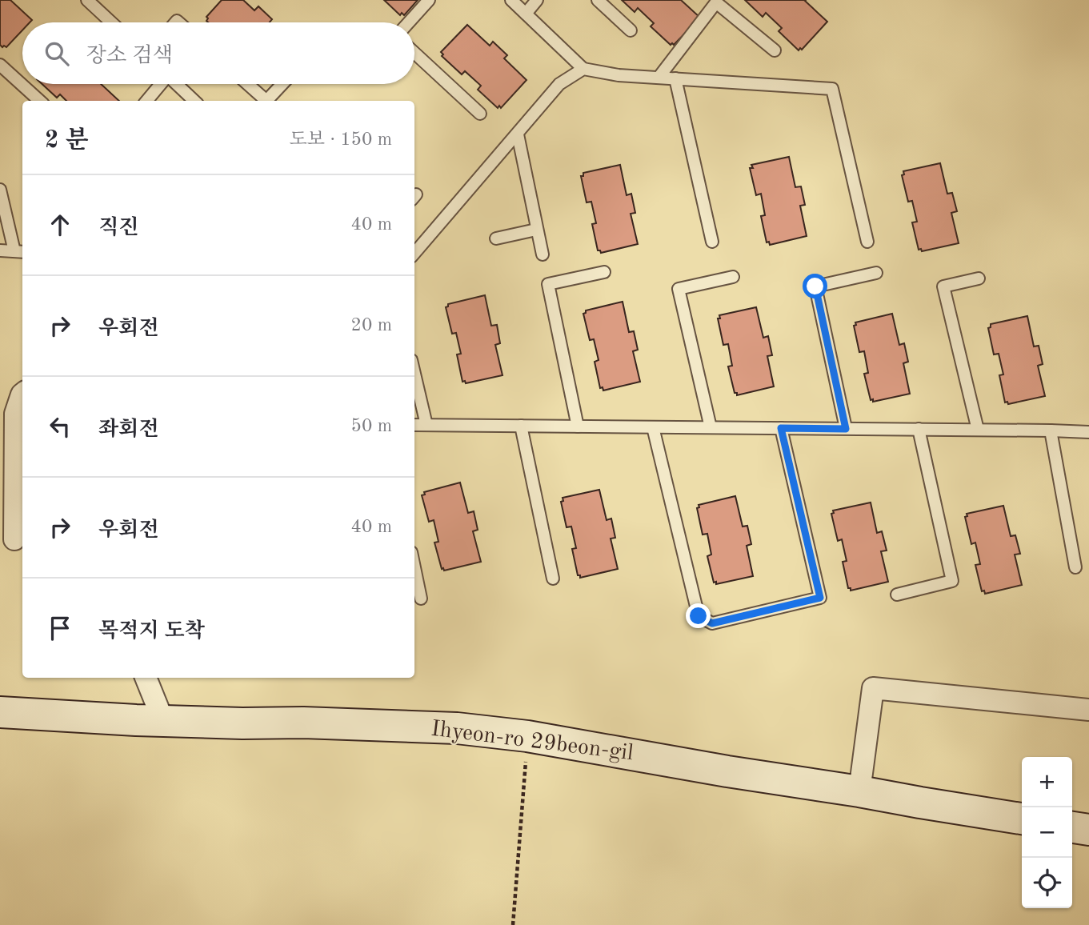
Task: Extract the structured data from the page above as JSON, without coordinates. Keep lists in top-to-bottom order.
{
  "streets": {
    "street": ["Ihyeon-ro 29beon-gil"]
  },
  "page": {
    "search": "장소 검색",
    "heading": ["2 분", "도보 · 150 m"],
    "list": [
      ["직진", "40 m"],
      ["우회전", "20 m"],
      ["좌회전", "50 m"],
      ["우회전", "40 m"],
      "목적지 도착"
    ],
    "map_buttons": ["+", "−"]
  }
}
